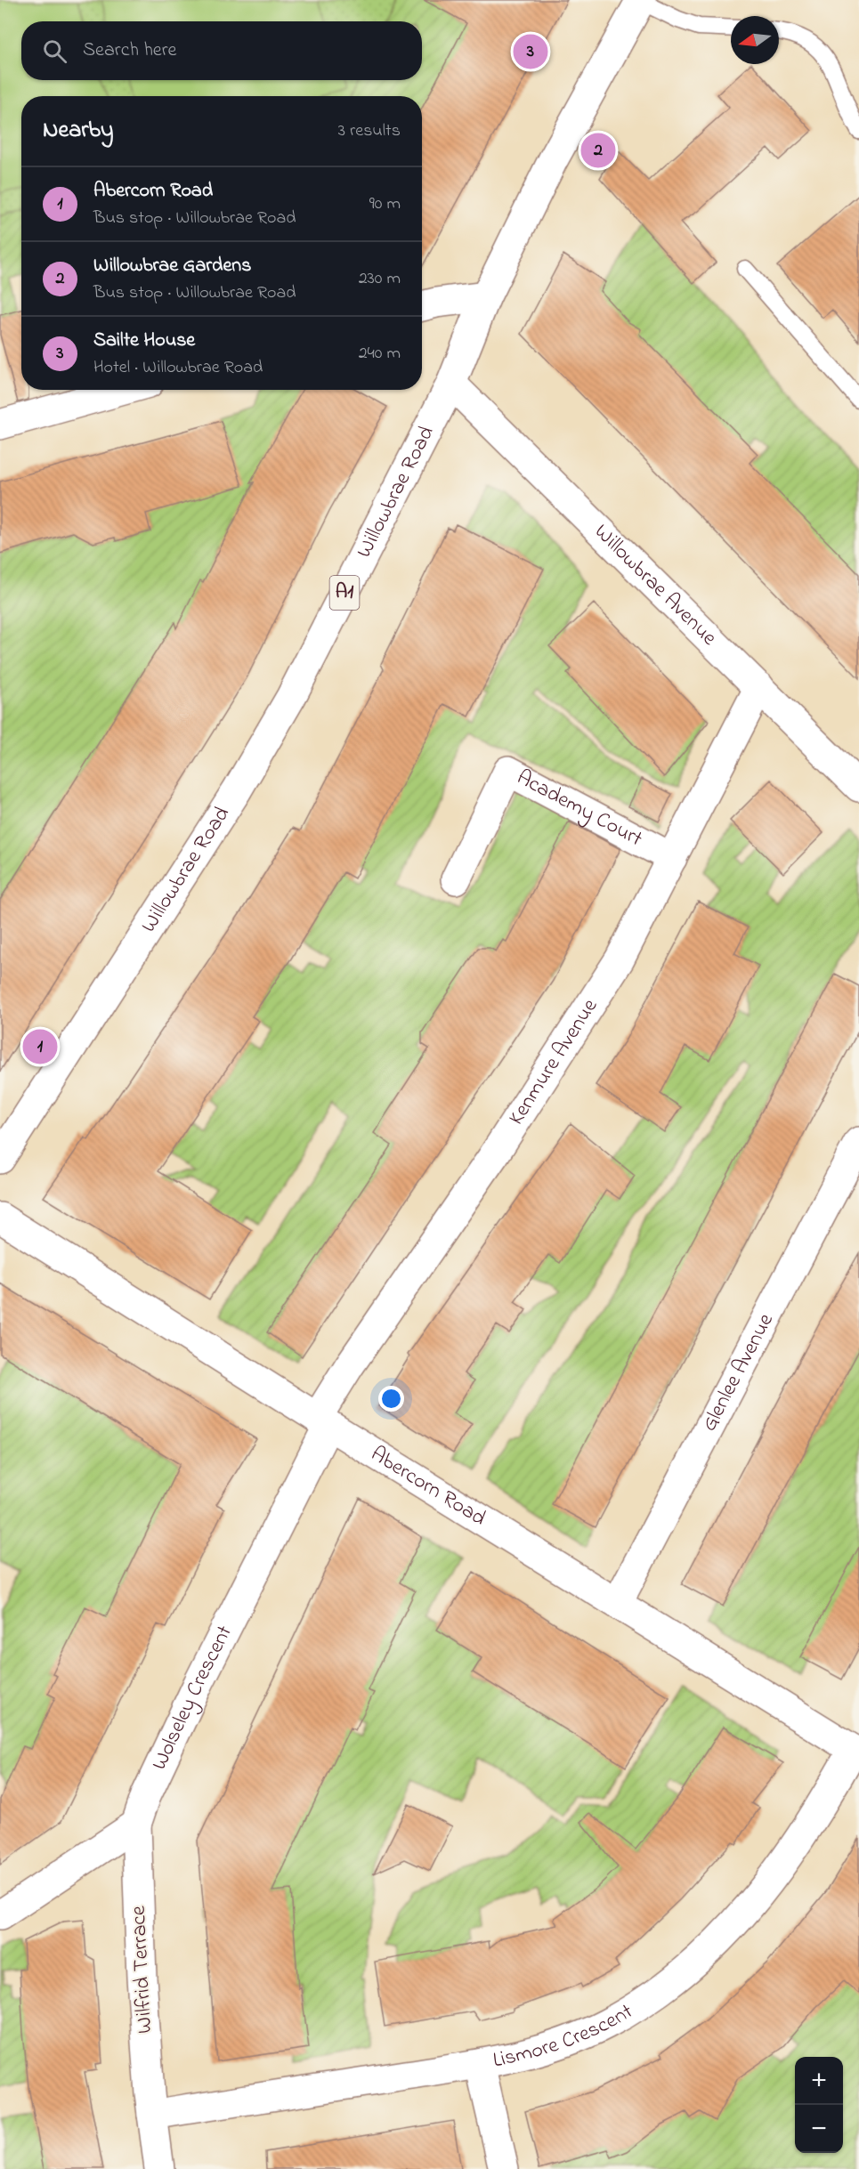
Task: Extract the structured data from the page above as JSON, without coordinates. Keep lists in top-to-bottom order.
{
  "streets": {
    "street": [
      "Willowbrae Road",
      "Willowbrae Avenue",
      "A1",
      "Academy Court",
      "Kenmure Avenue",
      "Glenlee Avenue",
      "Abercorn Road",
      "Wolseley Crescent",
      "Wilfrid Terrace",
      "Lismore Crescent"
    ]
  },
  "crossings": [
    ["Willowbrae Road", "Willowbrae Avenue"],
    ["Willowbrae Avenue", "Kenmure Avenue"],
    ["Academy Court", "Kenmure Avenue"],
    ["Kenmure Avenue", "Abercorn Road"],
    ["Kenmure Avenue", "Wolseley Crescent"],
    ["Glenlee Avenue", "Abercorn Road"],
    ["Abercorn Road", "Wolseley Crescent"],
    ["Abercorn Road", "Lismore Crescent"],
    ["Wolseley Crescent", "Wilfrid Terrace"],
    ["Wilfrid Terrace", "Lismore Crescent"]
  ],
  "north": "left",
  "page": {
    "search": "Search here",
    "pins": ["3", "2", "1"],
    "heading": ["Nearby", "3 results"],
    "list": [
      {
        "mark": "1",
        "name": "Abercorn Road",
        "note": "Bus stop · Willowbrae Road",
        "value": "90 m"
      },
      {
        "mark": "2",
        "name": "Willowbrae Gardens",
        "note": "Bus stop · Willowbrae Road",
        "value": "230 m"
      },
      {
        "mark": "3",
        "name": "Sailte House",
        "note": "Hotel · Willowbrae Road",
        "value": "240 m"
      }
    ],
    "map_buttons": ["+", "−"]
  }
}
